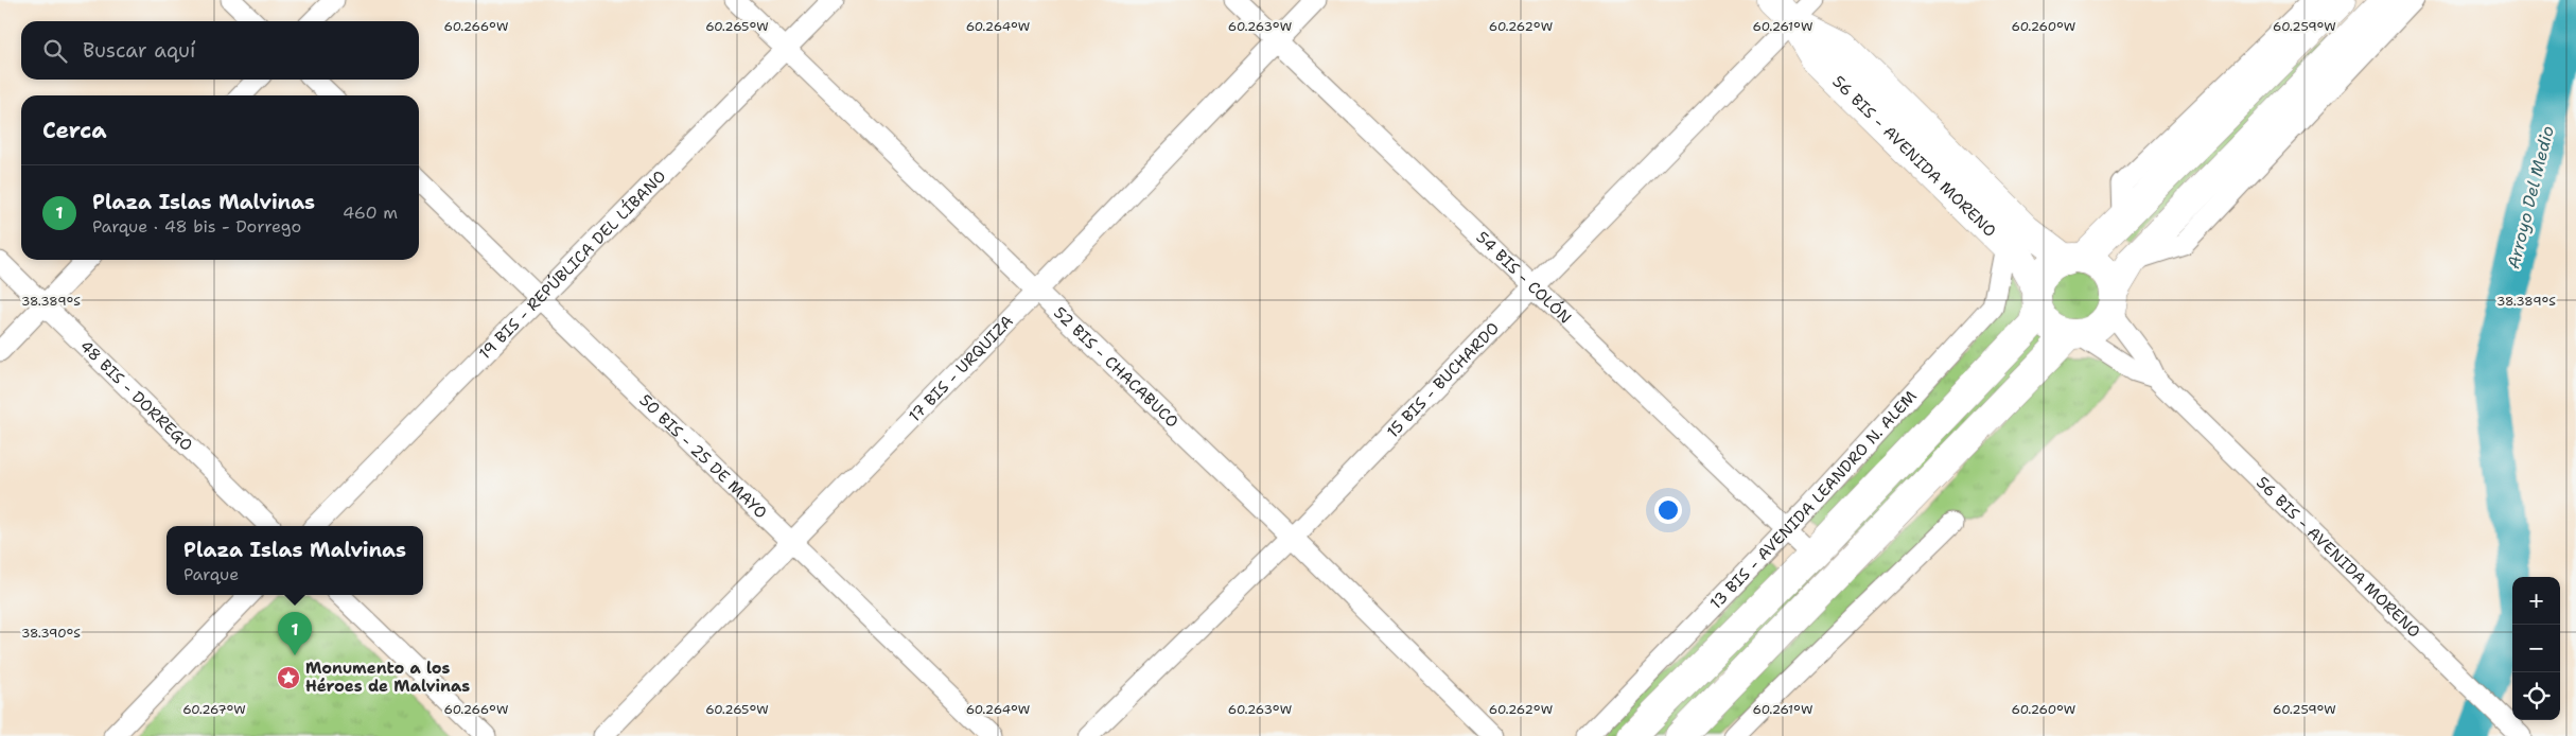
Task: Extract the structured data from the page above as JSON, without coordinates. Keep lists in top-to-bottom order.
{
  "streets": {
    "main road": ["56 BIS - AVENIDA MORENO", "13 BIS - AVENIDA LEANDRO N. ALEM"],
    "street": [
      "19 BIS - REPÚBLICA DEL LÍBANO",
      "54 BIS - COLÓN",
      "52 BIS - CHACABUCO",
      "17 BIS - URQUIZA",
      "15 BIS - BUCHARDO",
      "48 BIS - DORREGO",
      "50 BIS - 25 DE MAYO"
    ]
  },
  "crossings": [
    ["56 BIS - AVENIDA MORENO", "15 BIS - BUCHARDO"],
    ["56 BIS - AVENIDA MORENO", "13 BIS - AVENIDA LEANDRO N. ALEM"],
    ["19 BIS - REPÚBLICA DEL LÍBANO", "52 BIS - CHACABUCO"],
    ["19 BIS - REPÚBLICA DEL LÍBANO", "50 BIS - 25 DE MAYO"],
    ["54 BIS - COLÓN", "17 BIS - URQUIZA"],
    ["54 BIS - COLÓN", "15 BIS - BUCHARDO"],
    ["54 BIS - COLÓN", "13 BIS - AVENIDA LEANDRO N. ALEM"],
    ["52 BIS - CHACABUCO", "17 BIS - URQUIZA"],
    ["52 BIS - CHACABUCO", "15 BIS - BUCHARDO"],
    ["17 BIS - URQUIZA", "50 BIS - 25 DE MAYO"]
  ],
  "water": ["Arroyo Del Medio"],
  "places": {
    "place": ["Monumento a los Héroes de Malvinas"]
  },
  "page": {
    "search": "Buscar aquí",
    "heading": "Cerca",
    "list": [
      {
        "mark": "1",
        "name": "Plaza Islas Malvinas",
        "note": "Parque · 48 bis - Dorrego",
        "value": "460 m"
      }
    ],
    "popup": ["Plaza Islas Malvinas", "Parque"],
    "map_buttons": ["+", "−"],
    "pins": "1"
  },
  "coordinates": [
    "60.266°W",
    "60.265°W",
    "60.264°W",
    "60.263°W",
    "60.262°W",
    "60.261°W",
    "60.260°W",
    "60.259°W",
    "38.389°S",
    "38.390°S",
    "60.267°W"
  ]
}
